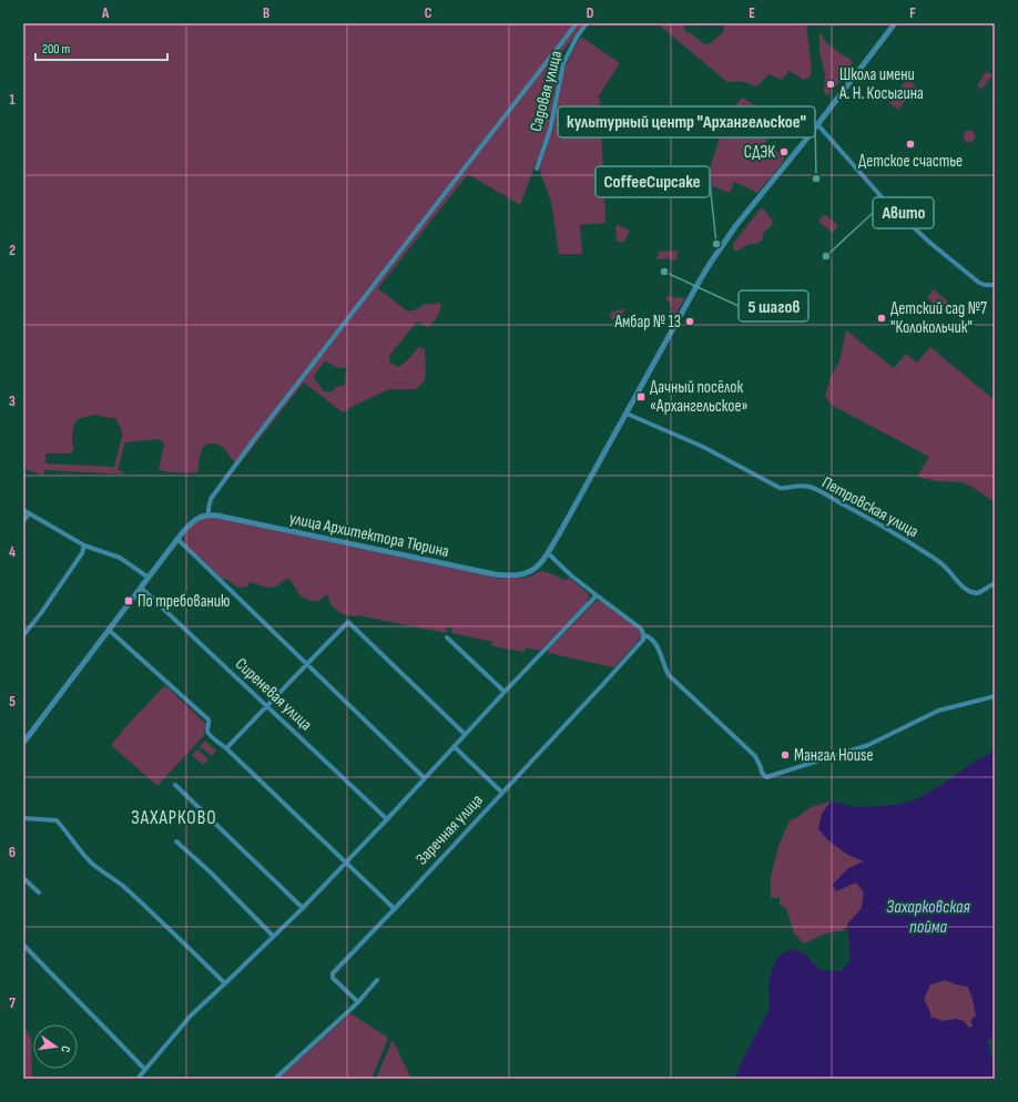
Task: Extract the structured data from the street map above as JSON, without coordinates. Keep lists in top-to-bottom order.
{
  "streets": {
    "street": [
      "Садовая улица",
      "Петровская улица",
      "улица Архитектора Тюрина",
      "Сиреневая улица",
      "Заречная улица"
    ]
  },
  "crossings": [
    ["Петровская улица", "улица Архитектора Тюрина"]
  ],
  "districts": ["ЗАХАРКОВО"],
  "water": ["Захарковская пойма"],
  "places": {
    "other": [
      "Школа имени А. Н. Косыгина",
      "Детское счастье",
      "СДЭК",
      "культурный центр \"Архангельское\"",
      "CoffeeCupcake",
      "Авито",
      "5 шагов",
      "Детский сад №7 \"Колокольчик\"",
      "Амбар № 13",
      "Мангал House"
    ],
    "transit": ["Дачный посёлок «Архангельское»", "По требованию"]
  },
  "scale_bar": "200 m",
  "north": "right",
  "grid": {
    "columns": [
      "A",
      "B",
      "C",
      "D",
      "E",
      "F"
    ],
    "rows": [
      "1",
      "2",
      "3",
      "4",
      "5",
      "6",
      "7"
    ]
  }
}
